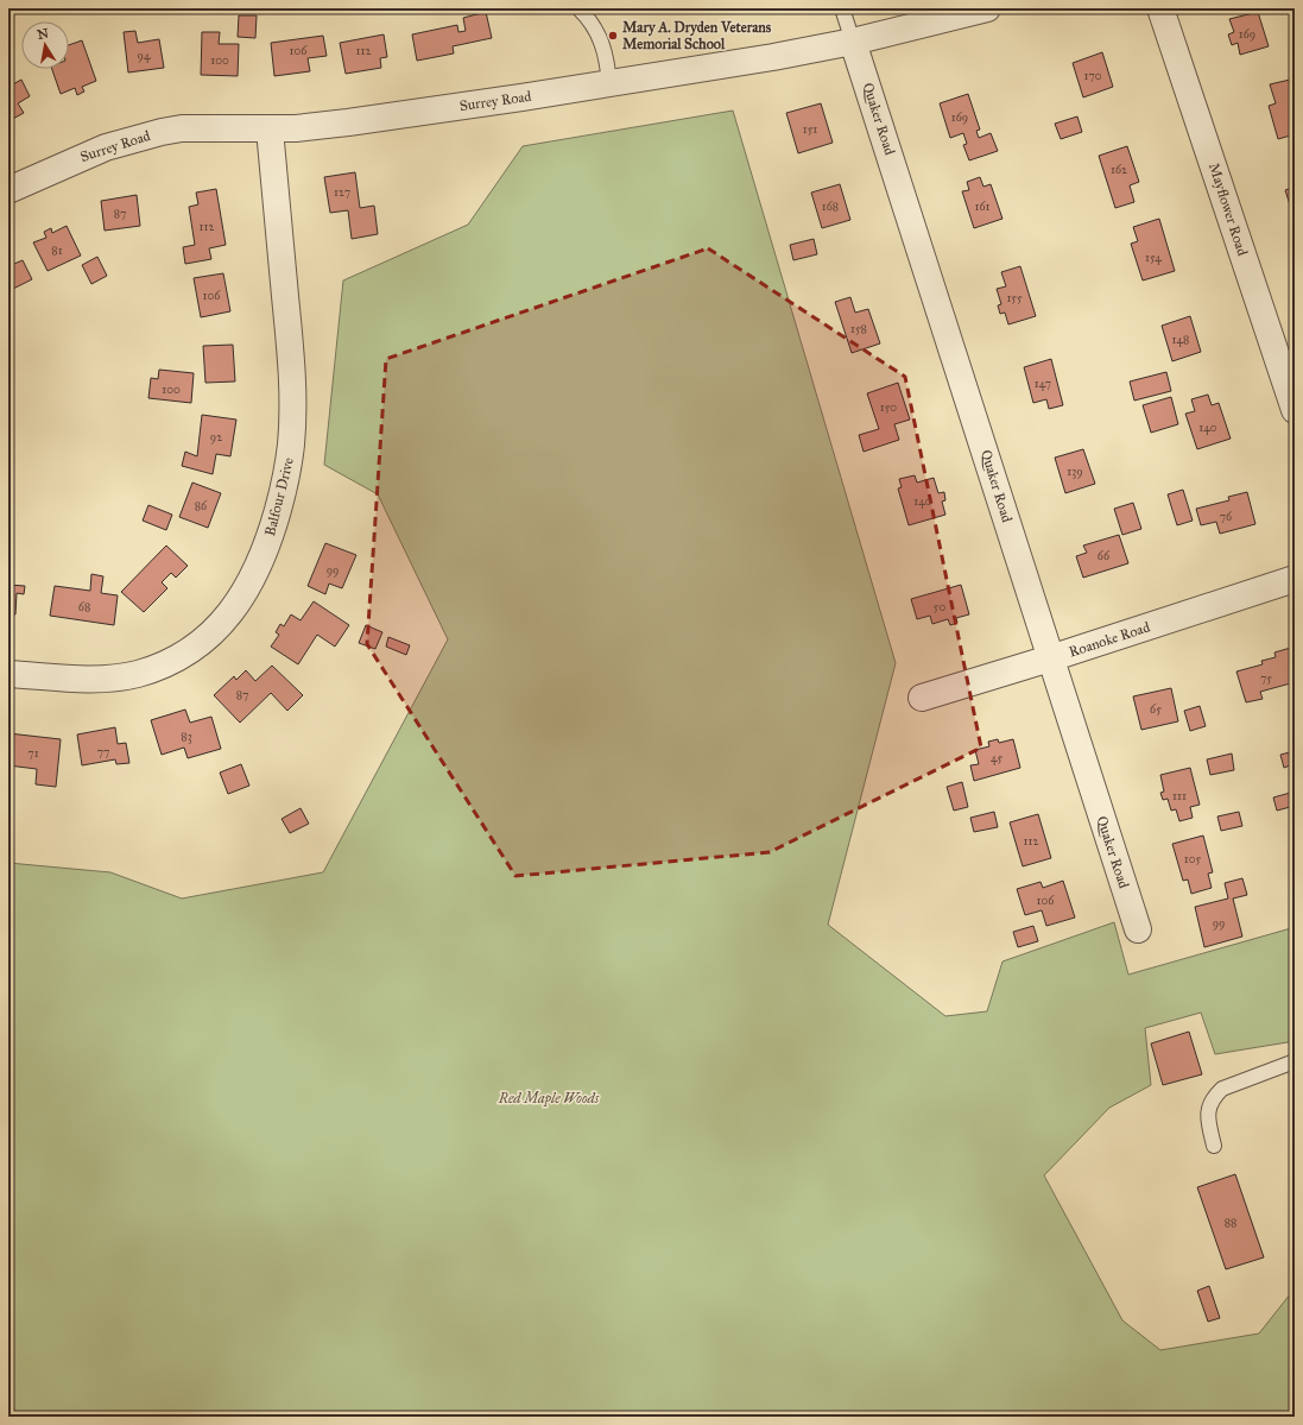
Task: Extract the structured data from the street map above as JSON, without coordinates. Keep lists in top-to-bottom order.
{
  "streets": {
    "street": [
      "Surrey Road",
      "Quaker Road",
      "Mayflower Road",
      "Balfour Drive",
      "Roanoke Road"
    ]
  },
  "crossings": [
    ["Surrey Road", "Quaker Road"],
    ["Surrey Road", "Balfour Drive"],
    ["Quaker Road", "Roanoke Road"]
  ],
  "parks": ["Red Maple Woods"],
  "places": ["Mary A. Dryden Veterans Memorial School"],
  "house_numbers": [
    "169",
    "106",
    "112",
    "94",
    "100",
    "170",
    "169",
    "151",
    "162",
    "127",
    "168",
    "161",
    "87",
    "112",
    "81",
    "154",
    "106",
    "155",
    "158",
    "148",
    "147",
    "100",
    "150",
    "140",
    "92",
    "139",
    "140",
    "86",
    "76",
    "66",
    "99",
    "68",
    "50",
    "75",
    "87",
    "65",
    "83",
    "77",
    "71",
    "45",
    "111",
    "112",
    "105",
    "106",
    "99",
    "88"
  ],
  "north": "top"
}
